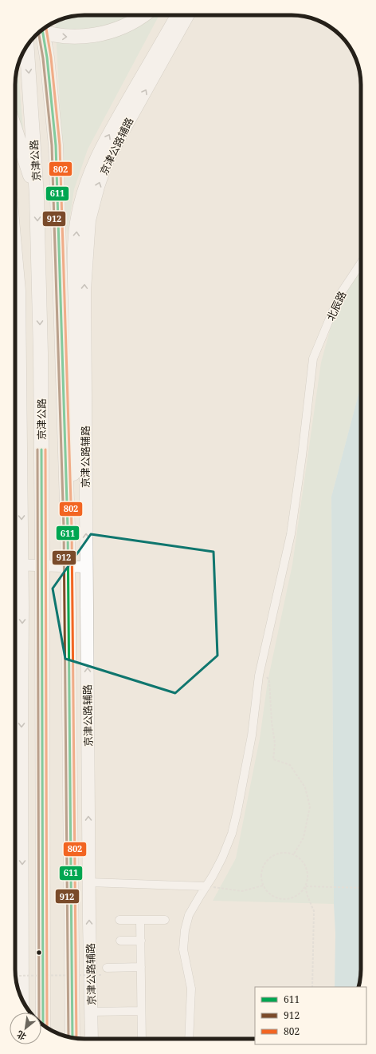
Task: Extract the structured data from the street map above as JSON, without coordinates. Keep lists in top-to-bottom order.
{
  "streets": {
    "highway": ["京津公路"],
    "main road": ["京津公路辅路"],
    "street": ["北辰路"]
  },
  "lines": ["transit line 802", "transit line 611", "transit line 912"],
  "legend": ["611", "912", "802"],
  "north": "bottom left"
}
